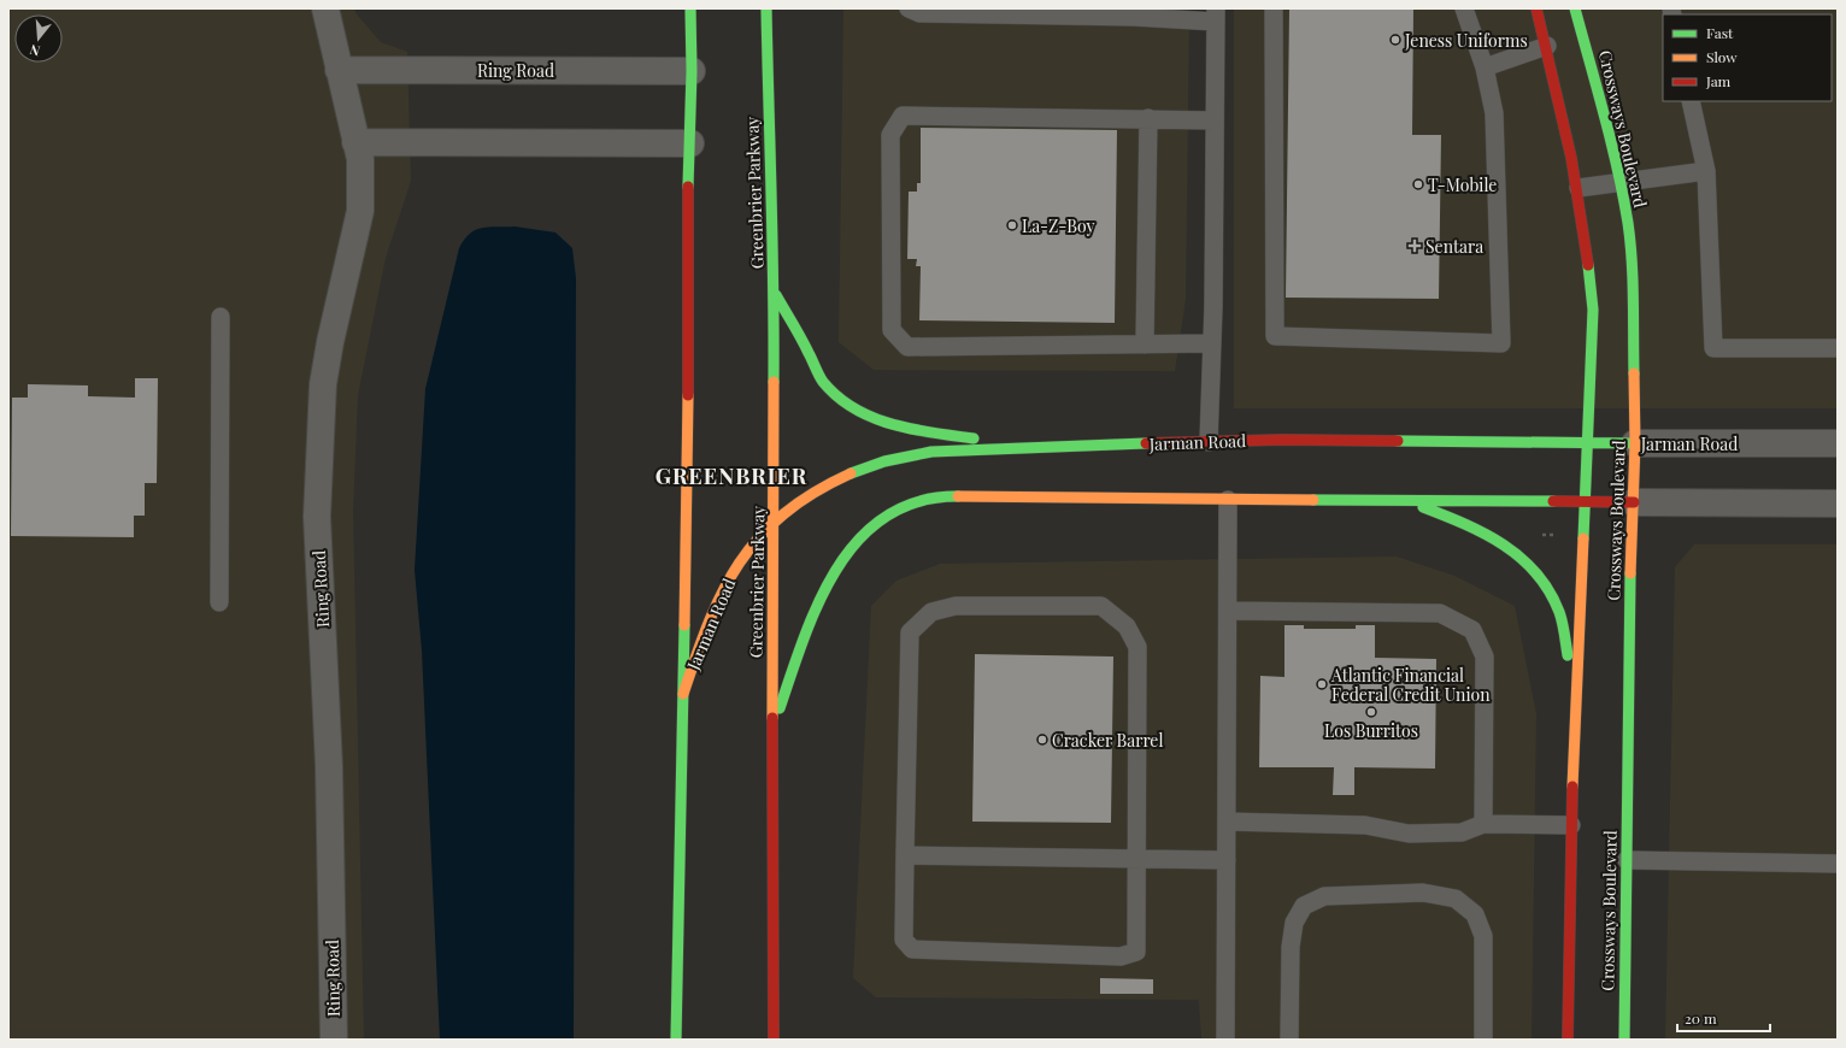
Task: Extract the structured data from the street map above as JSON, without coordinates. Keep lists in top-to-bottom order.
{
  "streets": {
    "street": [
      "Ring Road",
      "Crossways Boulevard",
      "Greenbrier Parkway",
      "Jarman Road"
    ]
  },
  "crossings": [
    ["Crossways Boulevard", "Jarman Road"],
    ["Greenbrier Parkway", "Jarman Road"]
  ],
  "districts": ["GREENBRIER"],
  "places": {
    "other": [
      "Jeness Uniforms",
      "T-Mobile",
      "La-Z-Boy",
      "Atlantic Financial Federal Credit Union",
      "Los Burritos",
      "Cracker Barrel"
    ],
    "health": ["Sentara"]
  },
  "legend": ["Fast", "Slow", "Jam"],
  "scale_bar": "20 m",
  "north": "bottom"
}
